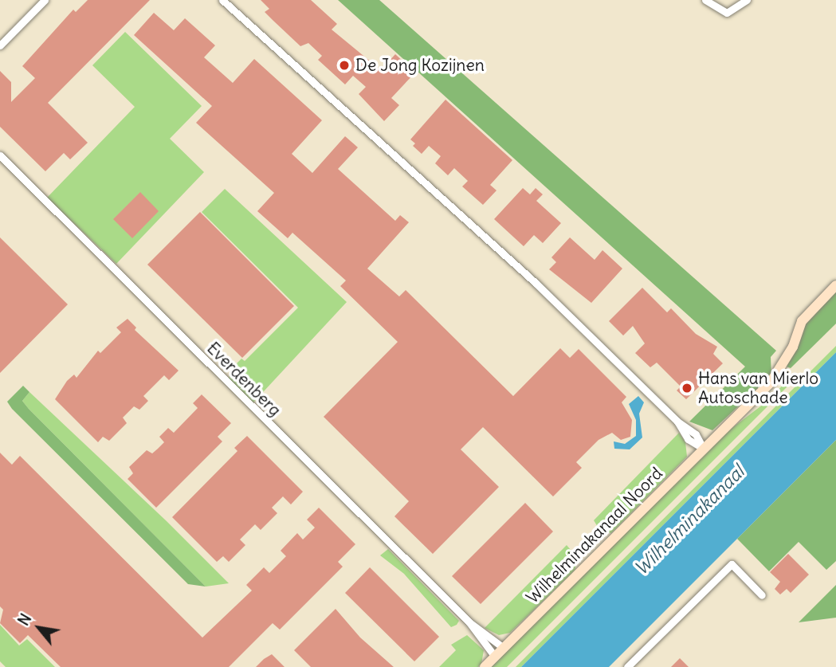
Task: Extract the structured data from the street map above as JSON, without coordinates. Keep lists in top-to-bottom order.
{
  "streets": {
    "street": ["Everdenberg", "Wilhelminakanaal Noord"]
  },
  "crossings": [
    ["Everdenberg", "Wilhelminakanaal Noord"]
  ],
  "water": ["Wilhelminakanaal"],
  "places": ["De Jong Kozijnen", "Hans van Mierlo Autoschade"],
  "north": "top left"
}
